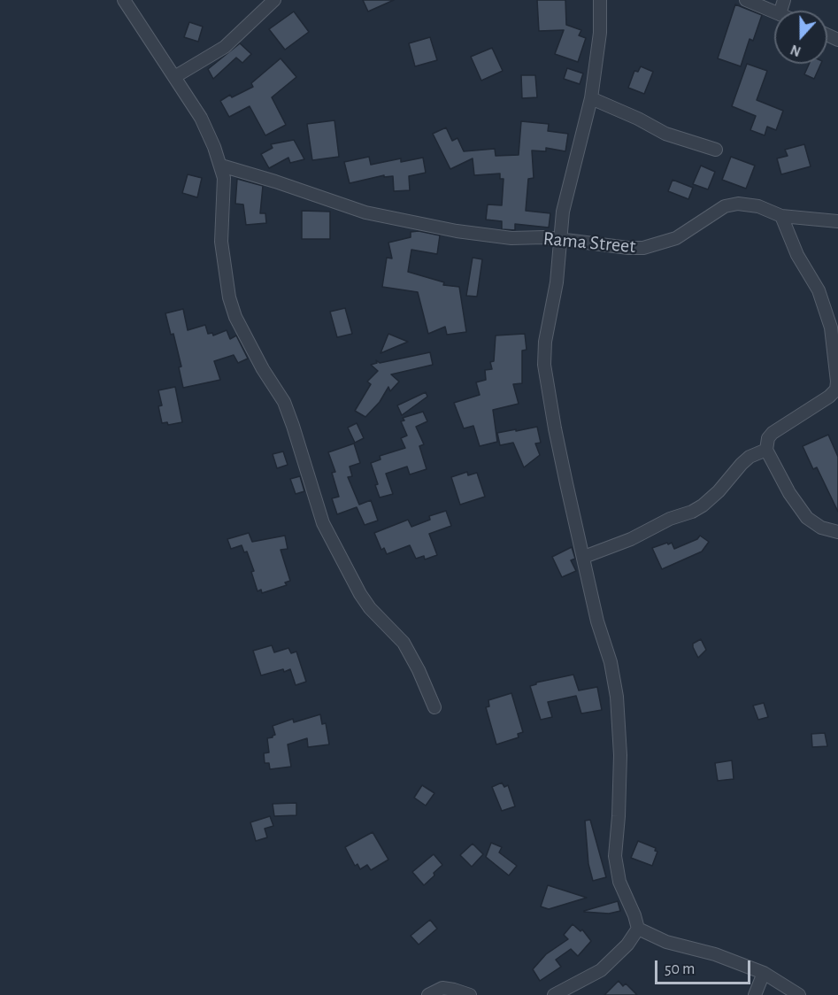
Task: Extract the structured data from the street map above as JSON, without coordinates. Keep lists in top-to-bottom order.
{
  "streets": {
    "street": ["Rama Street"]
  },
  "scale_bar": "50 m",
  "north": "bottom"
}
